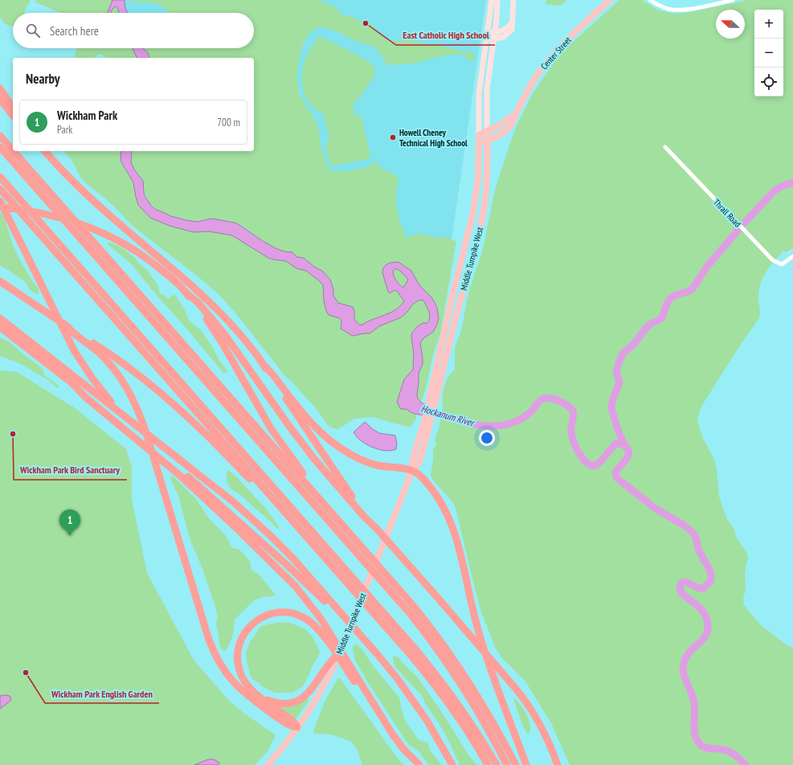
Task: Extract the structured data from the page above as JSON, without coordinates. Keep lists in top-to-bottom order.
{
  "streets": {
    "main road": ["Center Street", "Middle Turnpike West"],
    "street": ["Thrall Road"]
  },
  "crossings": [
    ["Center Street", "Middle Turnpike West"]
  ],
  "water": ["Hockanum River"],
  "places": [
    "East Catholic High School",
    "Howell Cheney Technical High School",
    "Wickham Park Bird Sanctuary",
    "Wickham Park English Garden"
  ],
  "north": "left",
  "page": {
    "map_buttons": ["+", "−"],
    "search": "Search here",
    "heading": "Nearby",
    "list": [
      {
        "mark": "1",
        "name": "Wickham Park",
        "note": "Park",
        "value": "700 m"
      }
    ],
    "pins": "1"
  }
}
